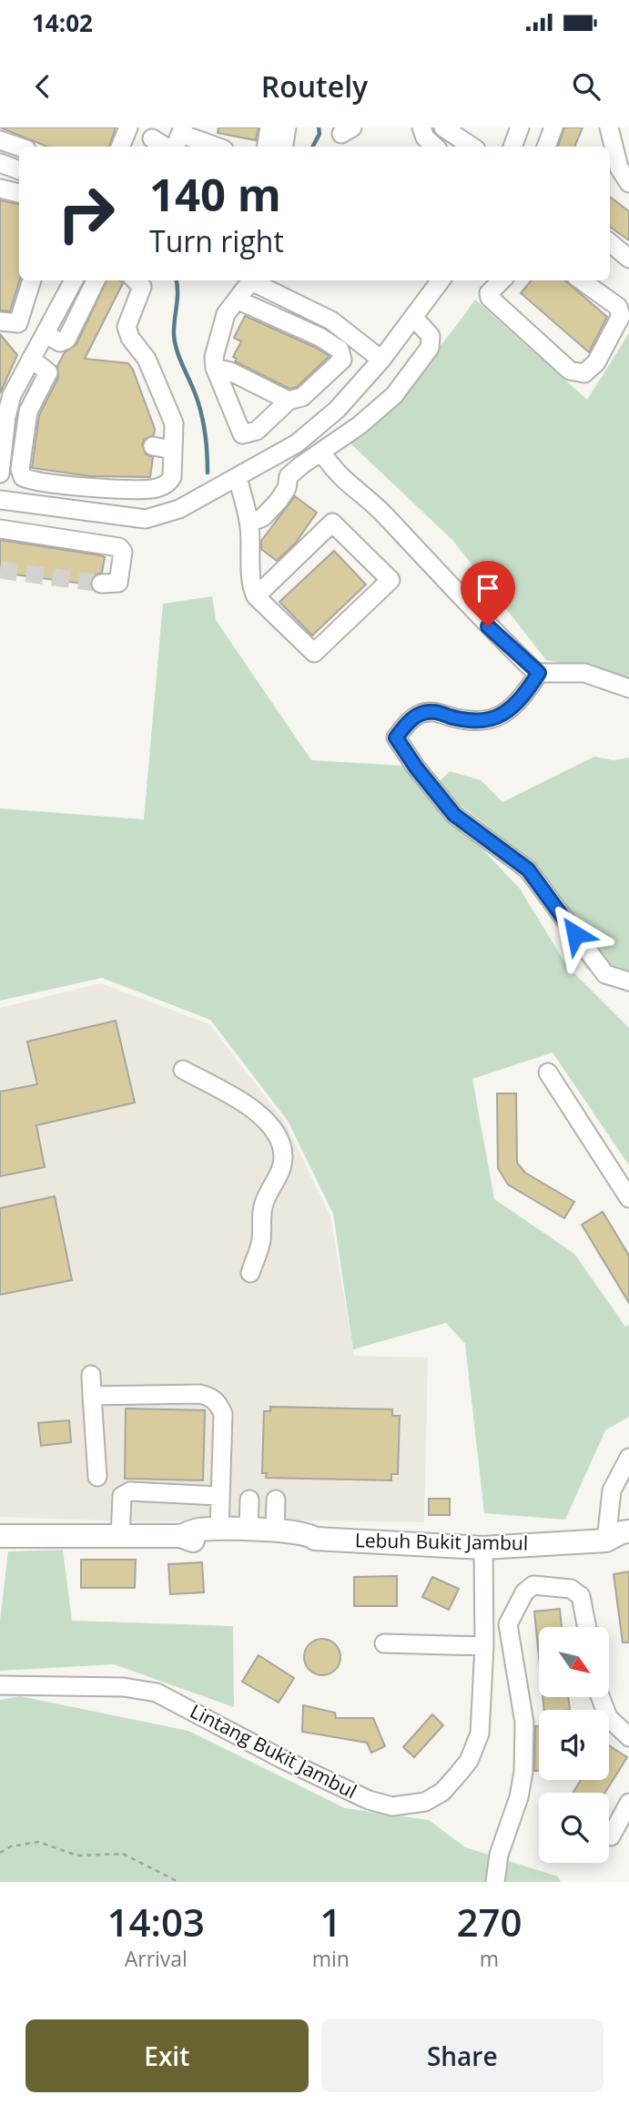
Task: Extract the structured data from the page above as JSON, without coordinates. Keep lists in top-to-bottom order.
{
  "streets": {
    "main road": ["Lebuh Bukit Jambul"],
    "street": ["Lintang Bukit Jambul"]
  },
  "crossings": [
    ["Lebuh Bukit Jambul", "Lintang Bukit Jambul"]
  ],
  "north": "bottom right",
  "page": {
    "status": "14:02",
    "header": "Routely",
    "turn": ["140 m", "Turn right"],
    "eta": [
      "14:03",
      "Arrival",
      "1",
      "min",
      "270",
      "m"
    ],
    "buttons": ["Exit", "Share"]
  }
}
